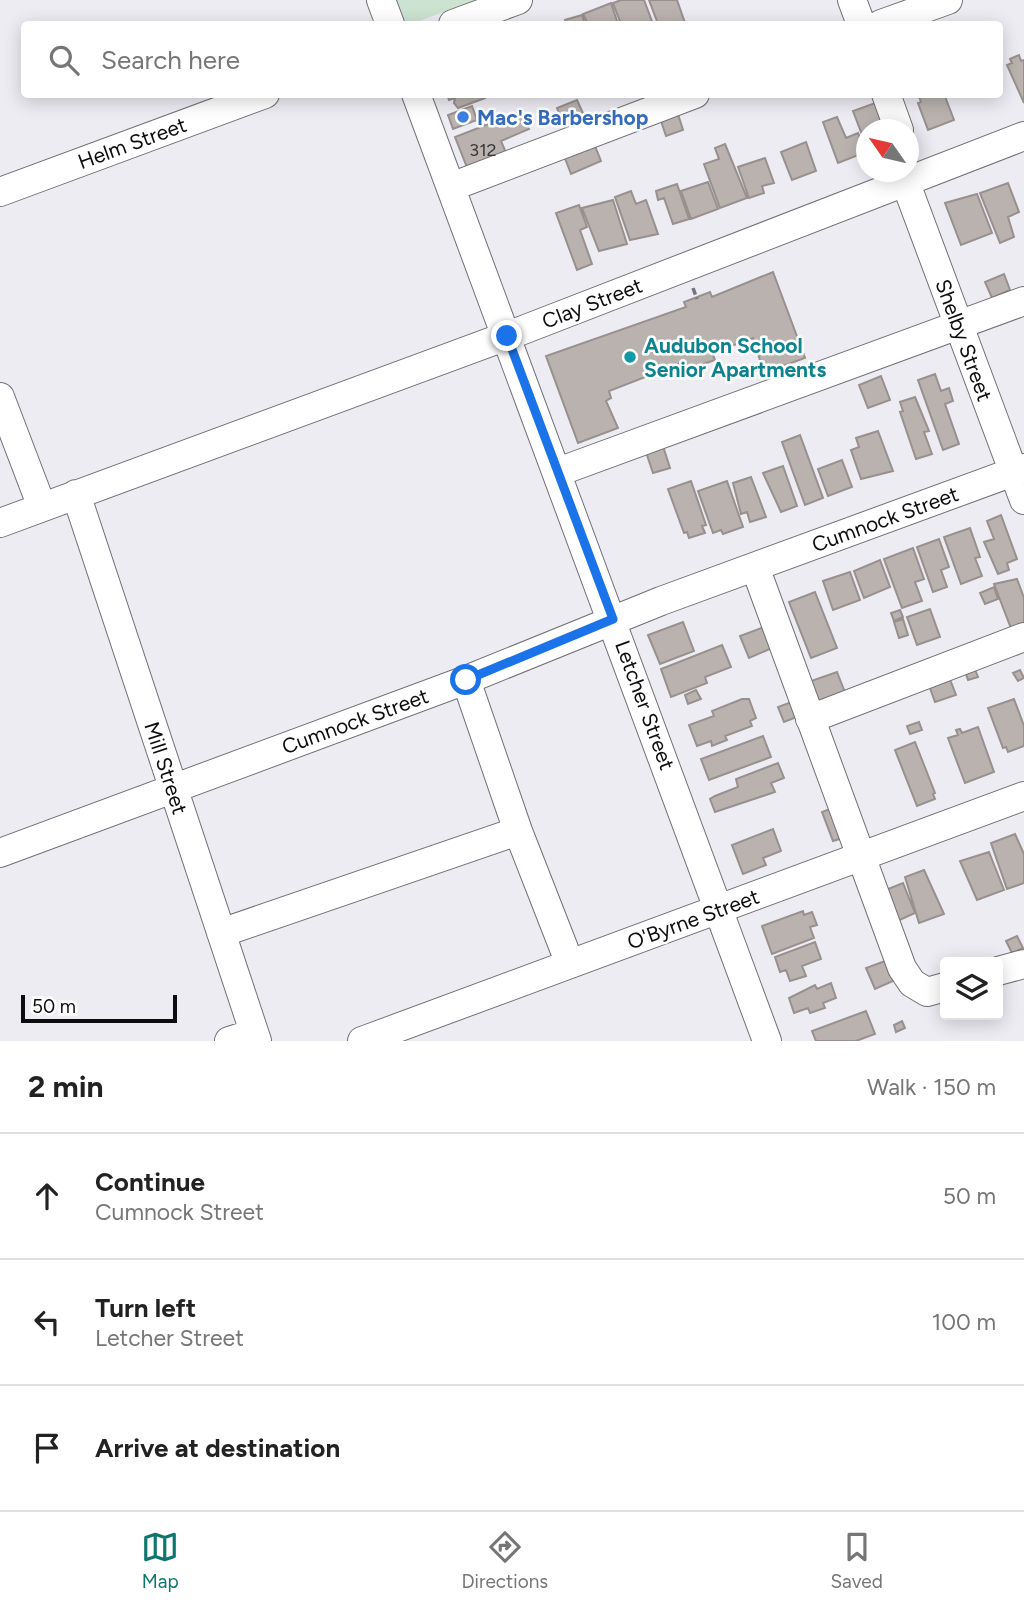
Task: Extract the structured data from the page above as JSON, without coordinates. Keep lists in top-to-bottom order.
{
  "streets": {
    "street": [
      "Helm Street",
      "Clay Street",
      "Shelby Street",
      "Cumnock Street",
      "Letcher Street",
      "Mill Street",
      "O'Byrne Street"
    ]
  },
  "crossings": [
    ["Clay Street", "Letcher Street"],
    ["Clay Street", "Mill Street"],
    ["Shelby Street", "Cumnock Street"],
    ["Cumnock Street", "Letcher Street"],
    ["Cumnock Street", "Mill Street"],
    ["Letcher Street", "O'Byrne Street"]
  ],
  "places": ["Mac's Barbershop", "Audubon School Senior Apartments"],
  "house_numbers": ["312"],
  "scale_bar": "50 m",
  "north": "top left",
  "page": {
    "search": "Search here",
    "scale": "50 m",
    "heading": ["2 min", "Walk · 150 m"],
    "list": [
      ["Continue", "Cumnock Street", "50 m"],
      ["Turn left", "Letcher Street", "100 m"],
      "Arrive at destination"
    ],
    "nav": ["Map", "Directions", "Saved"]
  }
}
